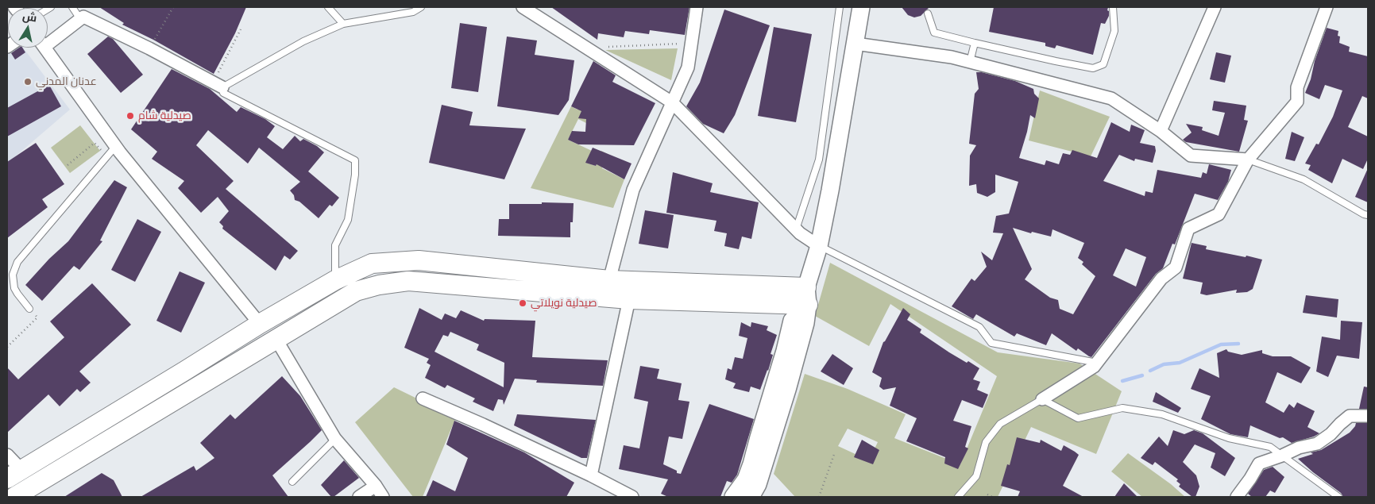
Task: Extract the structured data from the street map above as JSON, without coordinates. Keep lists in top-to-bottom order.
{
  "places": ["عدنان المدني", "صيدلية شام", "صيدلية نويلاتي"],
  "north": "top"
}
